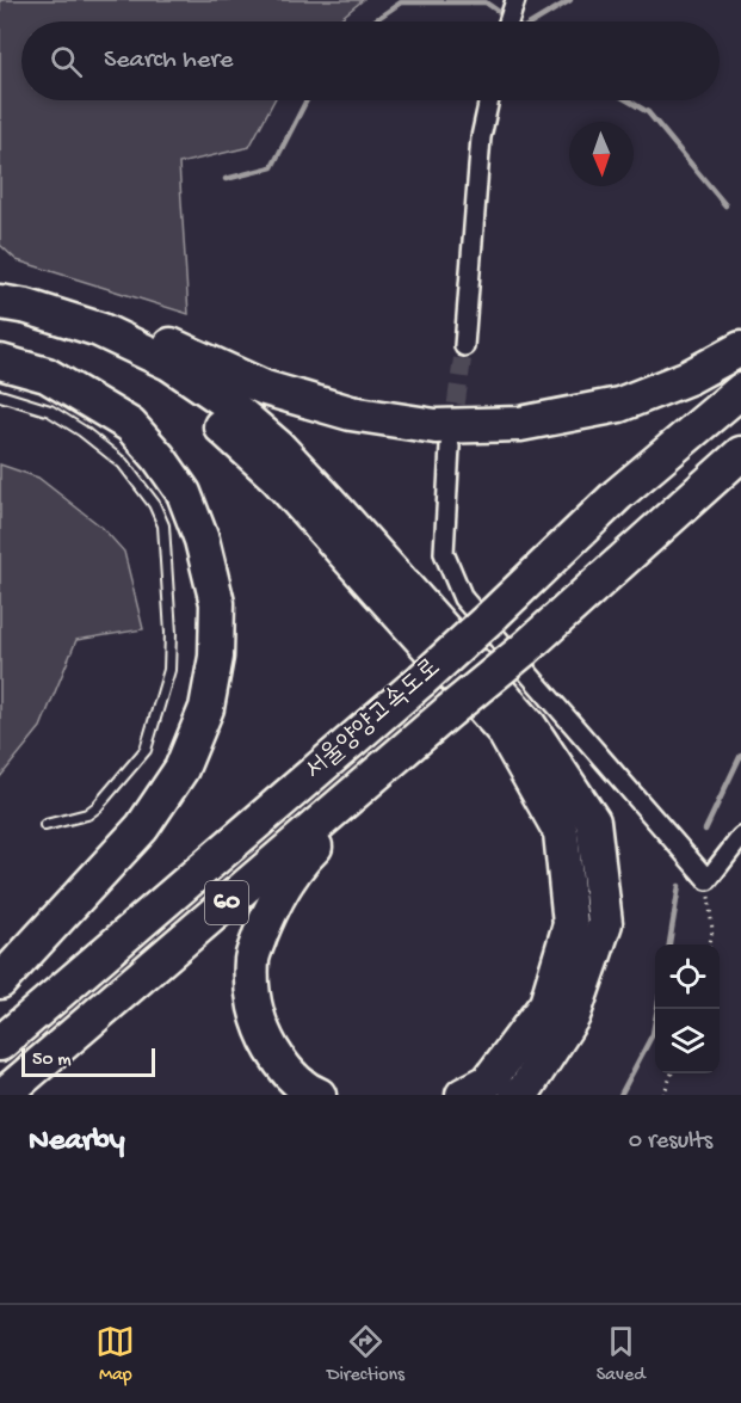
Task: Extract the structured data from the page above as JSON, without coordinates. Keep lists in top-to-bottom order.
{
  "streets": {
    "highway": ["서울양양고속도로", "60"]
  },
  "scale_bar": "50 m",
  "north": "bottom",
  "page": {
    "search": "Search here",
    "scale": "50 m",
    "heading": ["Nearby", "0 results"],
    "nav": ["Map", "Directions", "Saved"]
  }
}
